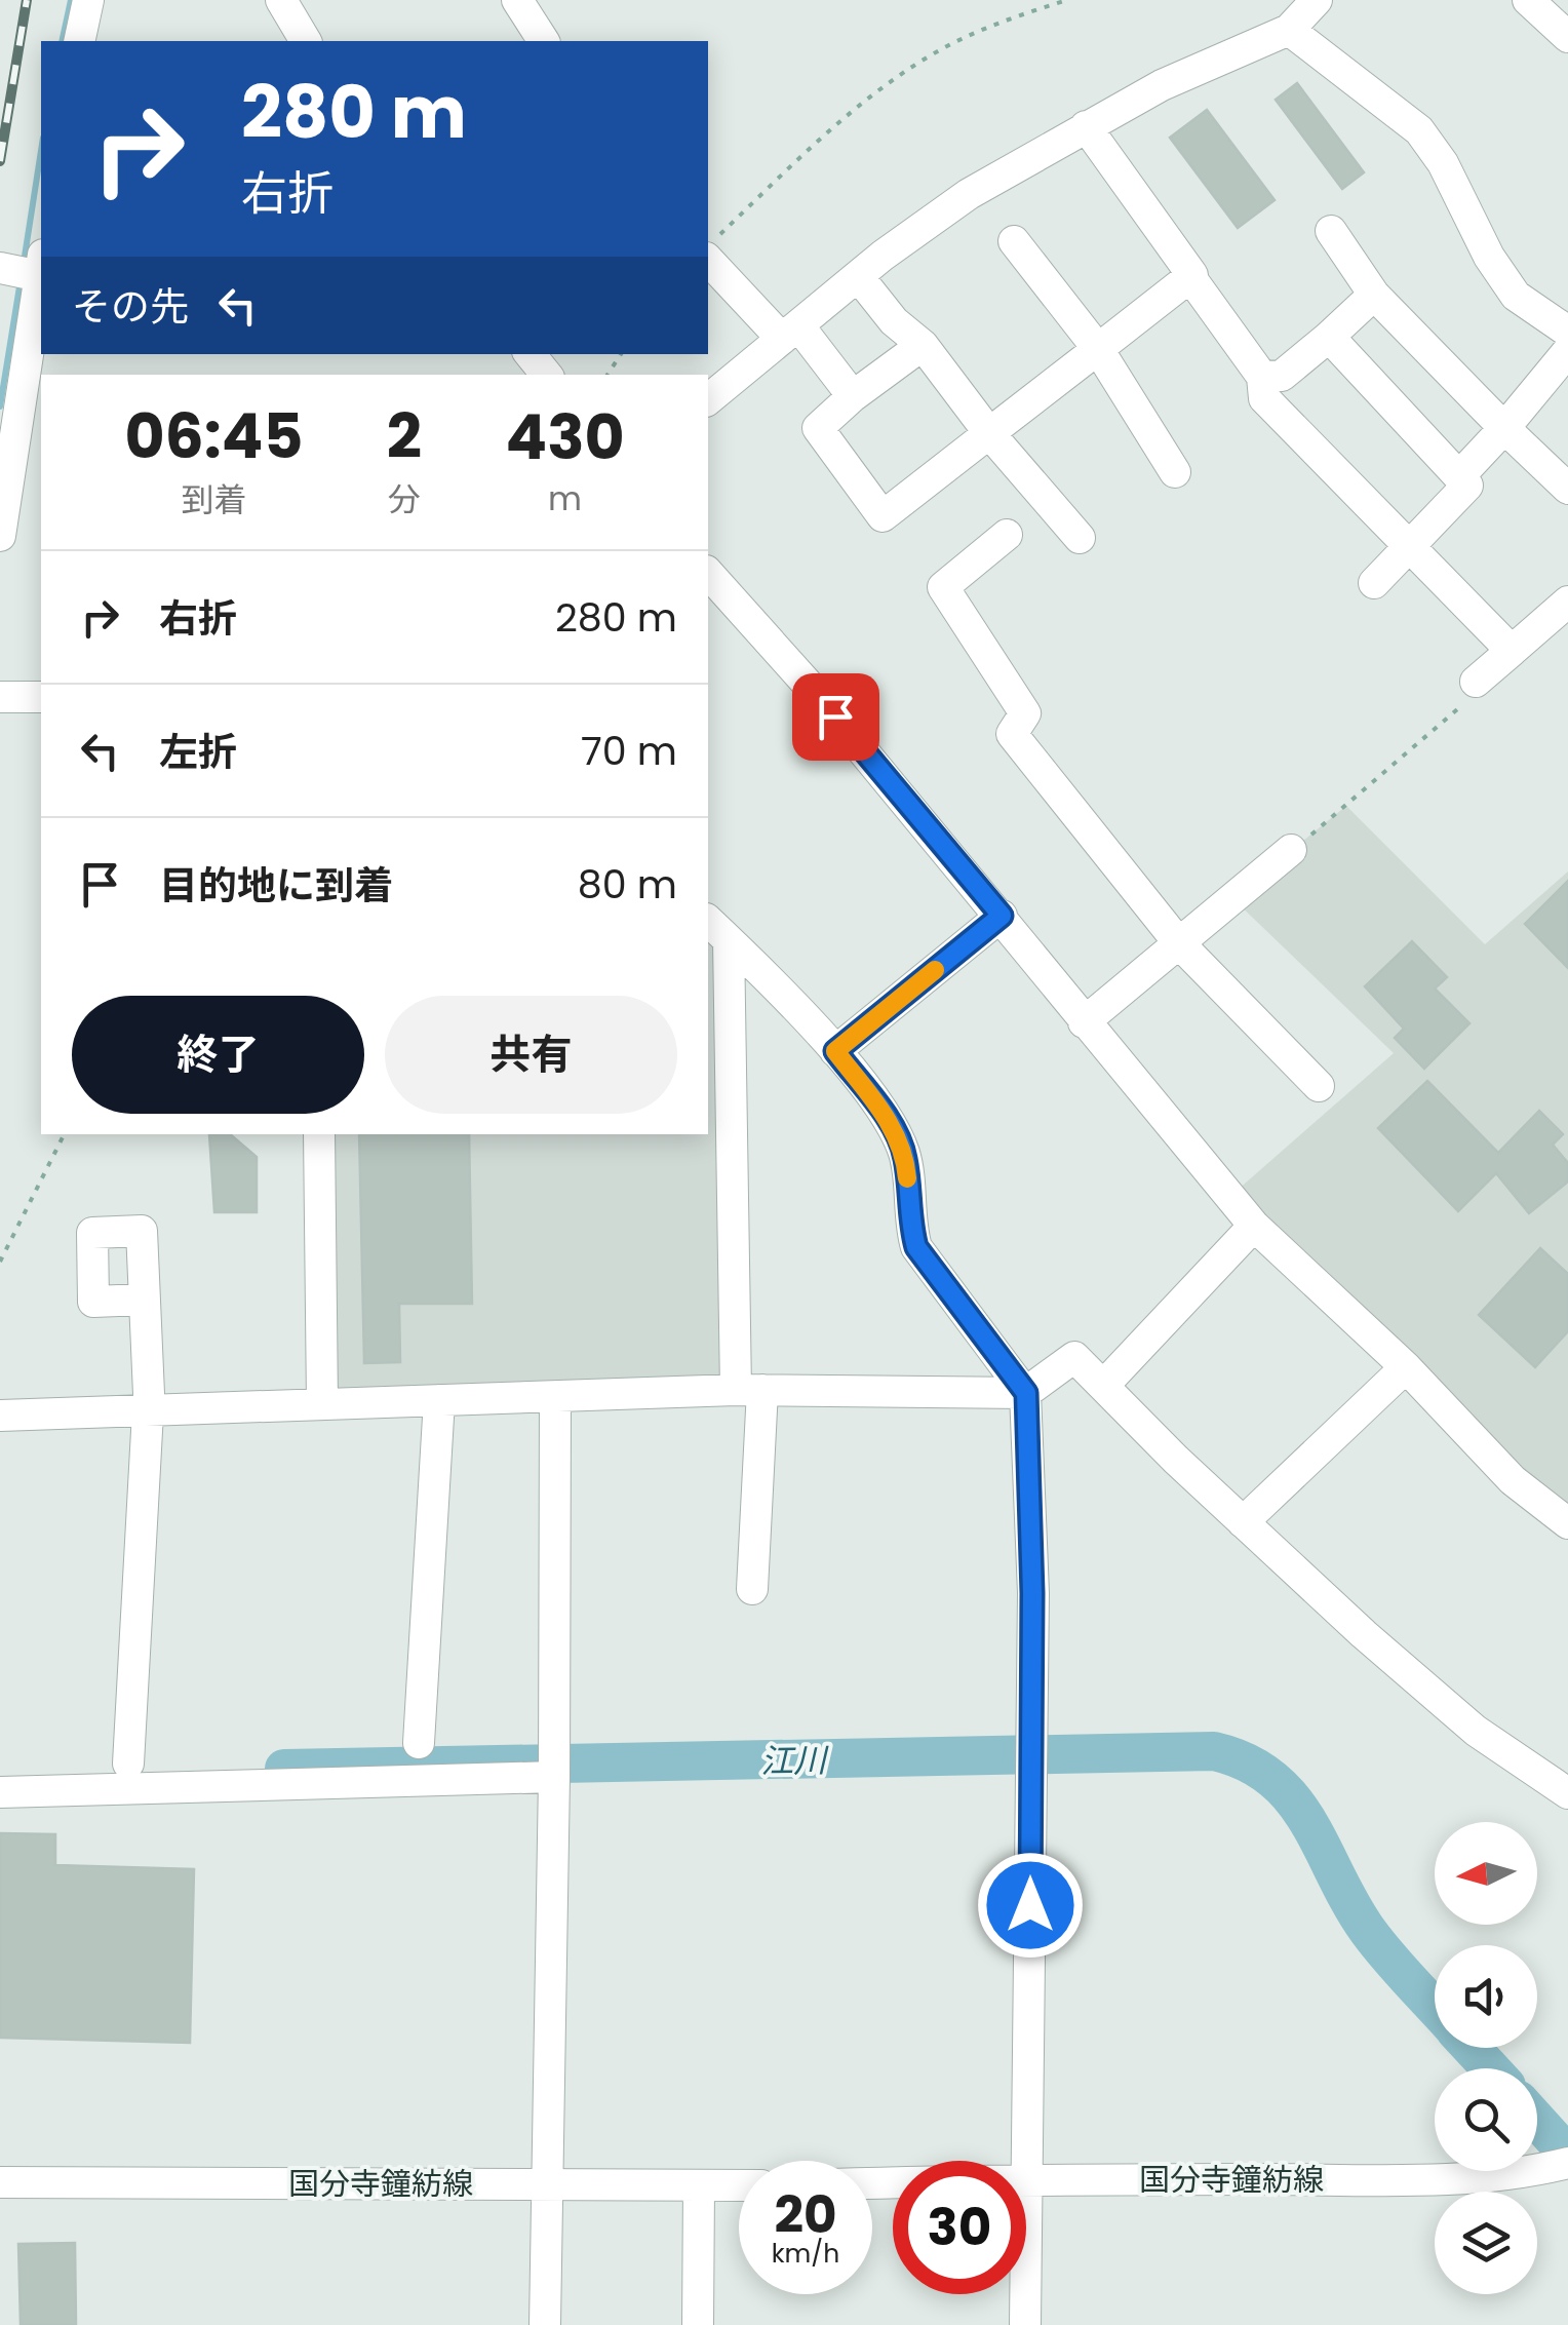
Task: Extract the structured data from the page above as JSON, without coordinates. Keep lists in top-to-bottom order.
{
  "streets": {
    "street": ["国分寺鐘紡線"]
  },
  "water": ["江川"],
  "north": "left",
  "page": {
    "turn": ["280 m", "右折"],
    "then": "その先",
    "eta": [
      "06:45",
      "到着",
      "2",
      "分",
      "430",
      "m"
    ],
    "list": [
      {
        "name": "右折",
        "value": "280 m"
      },
      {
        "name": "左折",
        "value": "70 m"
      },
      {
        "name": "目的地に到着",
        "value": "80 m"
      }
    ],
    "buttons": ["終了", "共有"],
    "speed": "20 km/h",
    "limit": "30"
  }
}
